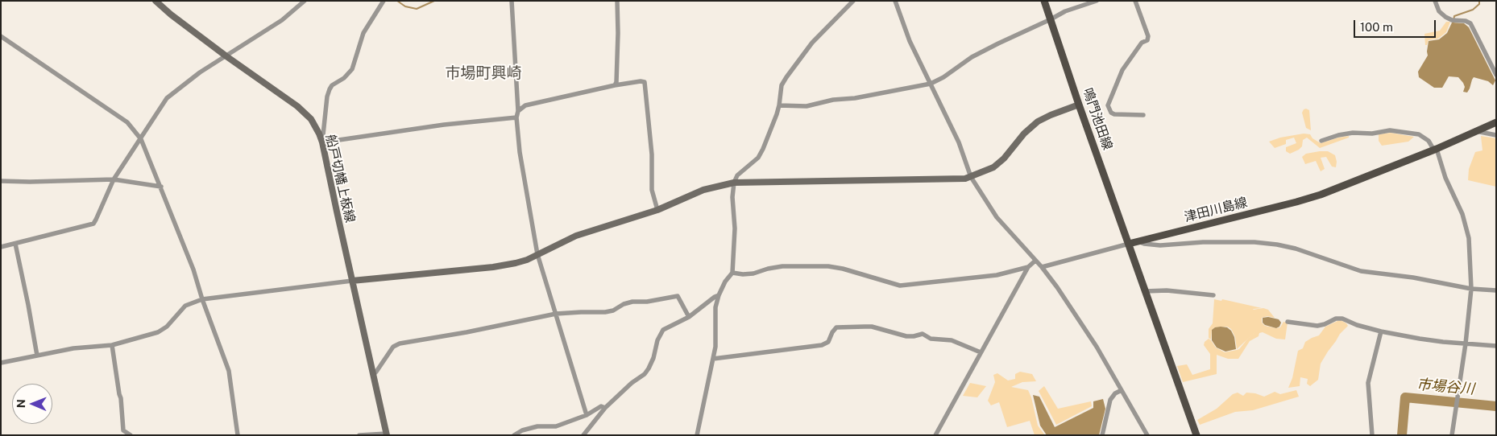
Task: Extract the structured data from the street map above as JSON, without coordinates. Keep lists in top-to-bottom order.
{
  "streets": {
    "main road": ["鳴門池田線", "津田川島線"],
    "street": ["船戸切幡上板線"]
  },
  "crossings": [
    ["鳴門池田線", "津田川島線"]
  ],
  "districts": ["市場町興崎"],
  "water": ["市場谷川"],
  "scale_bar": "100 m",
  "north": "left"
}
